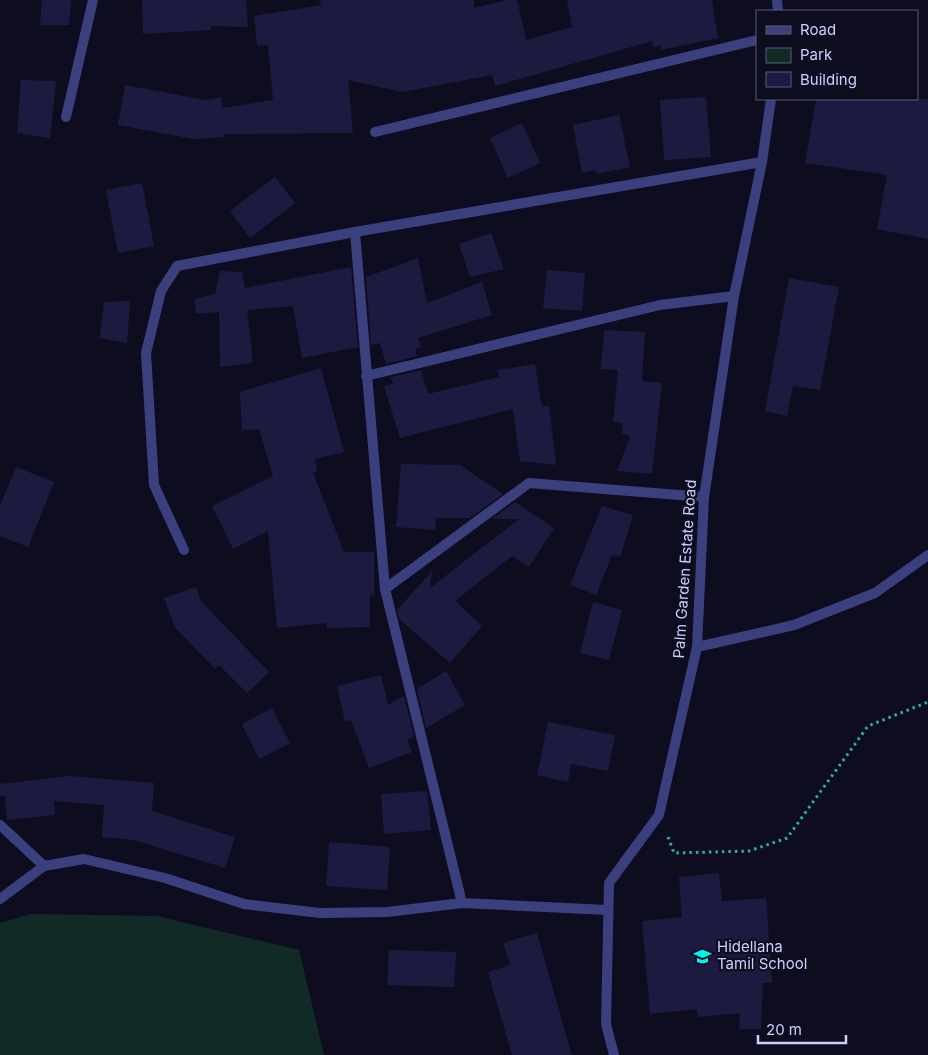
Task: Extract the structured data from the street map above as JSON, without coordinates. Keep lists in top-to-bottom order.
{
  "streets": {
    "street": ["Palm Garden Estate Road"]
  },
  "places": {
    "school or university": ["Hidellana Tamil School"]
  },
  "legend": ["Road", "Park", "Building"],
  "scale_bar": "20 m"
}
